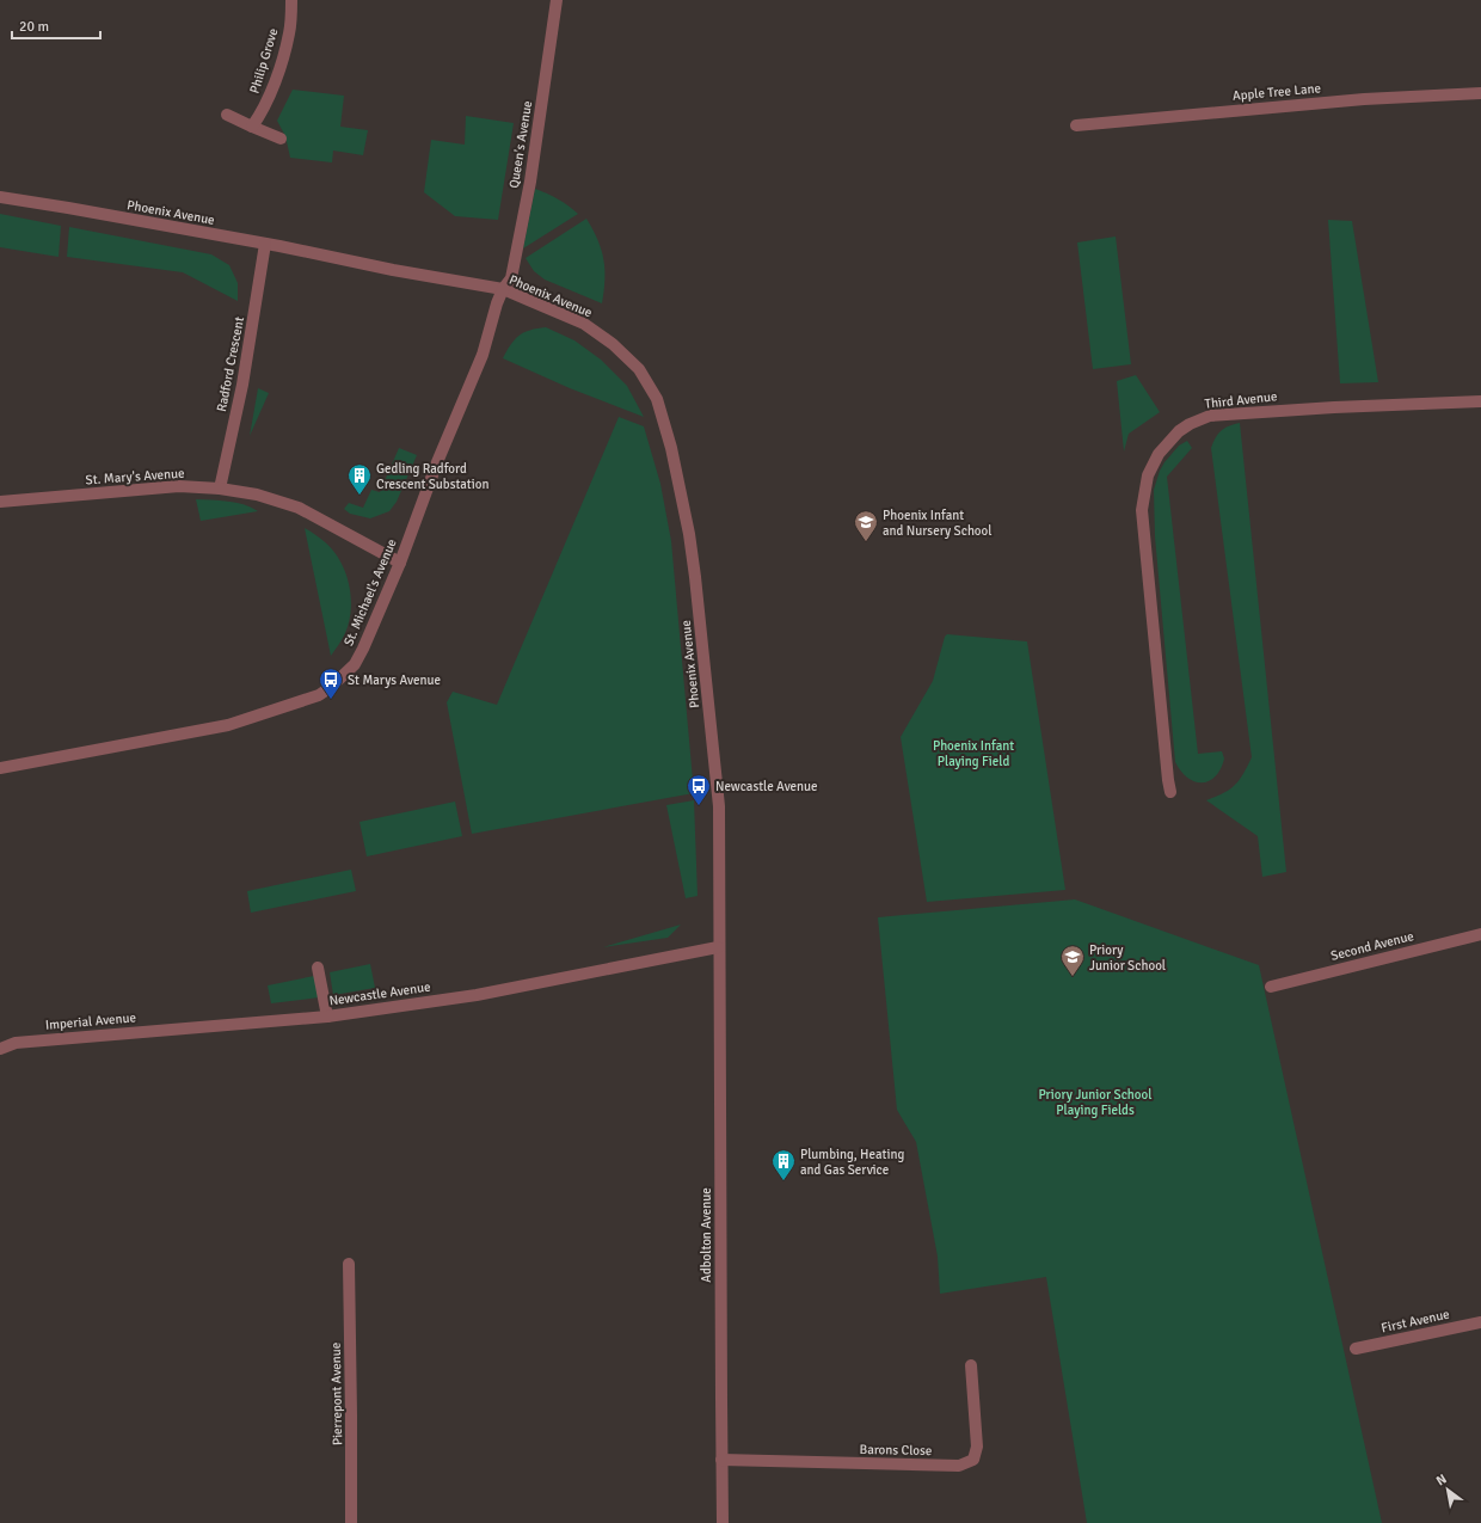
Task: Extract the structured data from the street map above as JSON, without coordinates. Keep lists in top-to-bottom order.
{
  "streets": {
    "street": [
      "Philip Grove",
      "Apple Tree Lane",
      "Queen's Avenue",
      "Phoenix Avenue",
      "Radford Crescent",
      "Third Avenue",
      "St. Mary's Avenue",
      "St. Michael's Avenue",
      "Second Avenue",
      "Newcastle Avenue",
      "Imperial Avenue",
      "Adbolton Avenue",
      "First Avenue",
      "Pierrepont Avenue",
      "Barons Close"
    ]
  },
  "crossings": [
    ["Queen's Avenue", "Phoenix Avenue"],
    ["Queen's Avenue", "St. Michael's Avenue"],
    ["Phoenix Avenue", "Radford Crescent"],
    ["Phoenix Avenue", "St. Michael's Avenue"],
    ["Phoenix Avenue", "Newcastle Avenue"],
    ["Phoenix Avenue", "Adbolton Avenue"],
    ["Radford Crescent", "St. Mary's Avenue"],
    ["St. Mary's Avenue", "St. Michael's Avenue"],
    ["Newcastle Avenue", "Imperial Avenue"],
    ["Newcastle Avenue", "Adbolton Avenue"],
    ["Adbolton Avenue", "Barons Close"]
  ],
  "parks": ["Phoenix Infant Playing Field", "Priory Junior School Playing Fields"],
  "places": {
    "building": ["Gedling Radford Crescent Substation", "Plumbing, Heating and Gas Service"],
    "school or university": ["Phoenix Infant and Nursery School", "Priory Junior School"],
    "bus stop": ["St Marys Avenue", "Newcastle Avenue"]
  },
  "scale_bar": "20 m",
  "north": "top left"
}
